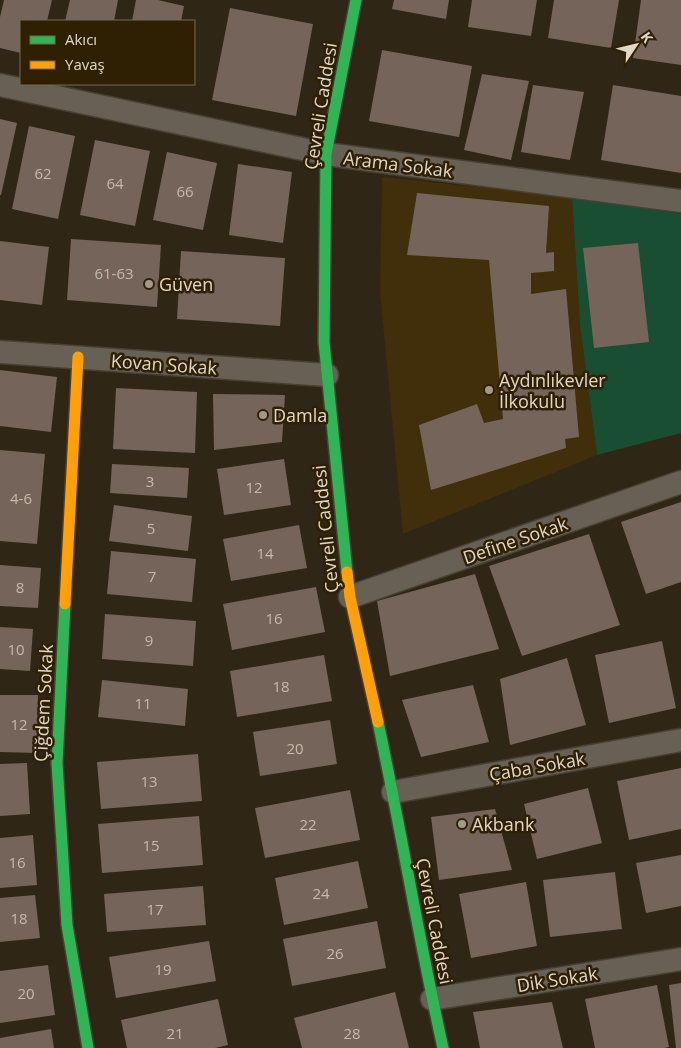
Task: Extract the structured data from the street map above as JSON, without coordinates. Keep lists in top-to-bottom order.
{
  "streets": {
    "main road": ["Çevreli Caddesi", "Çiğdem Sokak"],
    "street": [
      "Arama Sokak",
      "Kovan Sokak",
      "Define Sokak",
      "Çaba Sokak",
      "Dik Sokak"
    ]
  },
  "crossings": [
    ["Çevreli Caddesi", "Arama Sokak"],
    ["Çevreli Caddesi", "Kovan Sokak"],
    ["Çevreli Caddesi", "Define Sokak"],
    ["Çevreli Caddesi", "Çaba Sokak"],
    ["Çevreli Caddesi", "Dik Sokak"],
    ["Kovan Sokak", "Çiğdem Sokak"]
  ],
  "places": [
    "Güven",
    "Aydınlıkevler İlkokulu",
    "Damla",
    "Akbank"
  ],
  "house_numbers": [
    "62",
    "64",
    "66",
    "61-63",
    "3",
    "12",
    "4-6",
    "5",
    "14",
    "7",
    "8",
    "16",
    "9",
    "10",
    "18",
    "11",
    "12",
    "20",
    "13",
    "22",
    "15",
    "16",
    "24",
    "17",
    "18",
    "26",
    "19",
    "20",
    "21",
    "28"
  ],
  "legend": ["Akıcı", "Yavaş"],
  "north": "top right"
}
